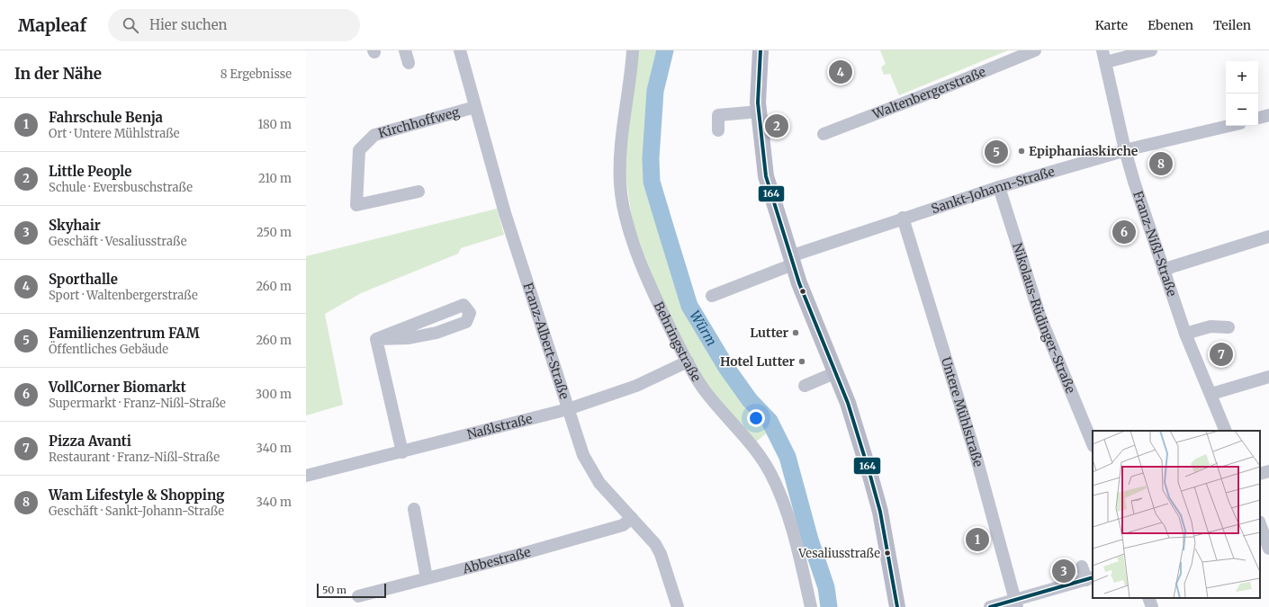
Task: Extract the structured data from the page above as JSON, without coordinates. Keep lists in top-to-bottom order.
{
  "streets": {
    "street": [
      "Waltenbergerstraße",
      "Kirchhoffweg",
      "Sankt-Johann-Straße",
      "Franz-Nißl-Straße",
      "Nikolaus-Rüdinger-Straße",
      "Franz-Albert-Straße",
      "Behringstraße",
      "Untere Mühlstraße",
      "Naßlstraße",
      "Abbestraße"
    ]
  },
  "crossings": [
    ["Kirchhoffweg", "Franz-Albert-Straße"],
    ["Sankt-Johann-Straße", "Franz-Nißl-Straße"],
    ["Sankt-Johann-Straße", "Nikolaus-Rüdinger-Straße"],
    ["Sankt-Johann-Straße", "Untere Mühlstraße"],
    ["Franz-Albert-Straße", "Naßlstraße"],
    ["Franz-Albert-Straße", "Abbestraße"],
    ["Behringstraße", "Naßlstraße"]
  ],
  "water": ["Würm"],
  "places": [
    "Epiphaniaskirche",
    "Lutter",
    "Hotel Lutter",
    "Vesaliusstraße"
  ],
  "lines": ["transit line 164"],
  "scale_bar": "50 m",
  "page": {
    "header": "Mapleaf",
    "search": "Hier suchen",
    "nav": ["Karte", "Ebenen", "Teilen"],
    "heading": ["In der Nähe", "8 Ergebnisse"],
    "pins": [
      "4",
      "2",
      "5",
      "8",
      "6",
      "7",
      "1",
      "3"
    ],
    "map_buttons": ["+", "−"],
    "list": [
      {
        "mark": "1",
        "name": "Fahrschule Benja",
        "note": "Ort · Untere Mühlstraße",
        "value": "180 m"
      },
      {
        "mark": "2",
        "name": "Little People",
        "note": "Schule · Eversbuschstraße",
        "value": "210 m"
      },
      {
        "mark": "3",
        "name": "Skyhair",
        "note": "Geschäft · Vesaliusstraße",
        "value": "250 m"
      },
      {
        "mark": "4",
        "name": "Sporthalle",
        "note": "Sport · Waltenbergerstraße",
        "value": "260 m"
      },
      {
        "mark": "5",
        "name": "Familienzentrum FAM",
        "note": "Öffentliches Gebäude",
        "value": "260 m"
      },
      {
        "mark": "6",
        "name": "VollCorner Biomarkt",
        "note": "Supermarkt · Franz-Nißl-Straße",
        "value": "300 m"
      },
      {
        "mark": "7",
        "name": "Pizza Avanti",
        "note": "Restaurant · Franz-Nißl-Straße",
        "value": "340 m"
      },
      {
        "mark": "8",
        "name": "Wam Lifestyle & Shopping",
        "note": "Geschäft · Sankt-Johann-Straße",
        "value": "340 m"
      }
    ],
    "scale": "50 m"
  }
}
